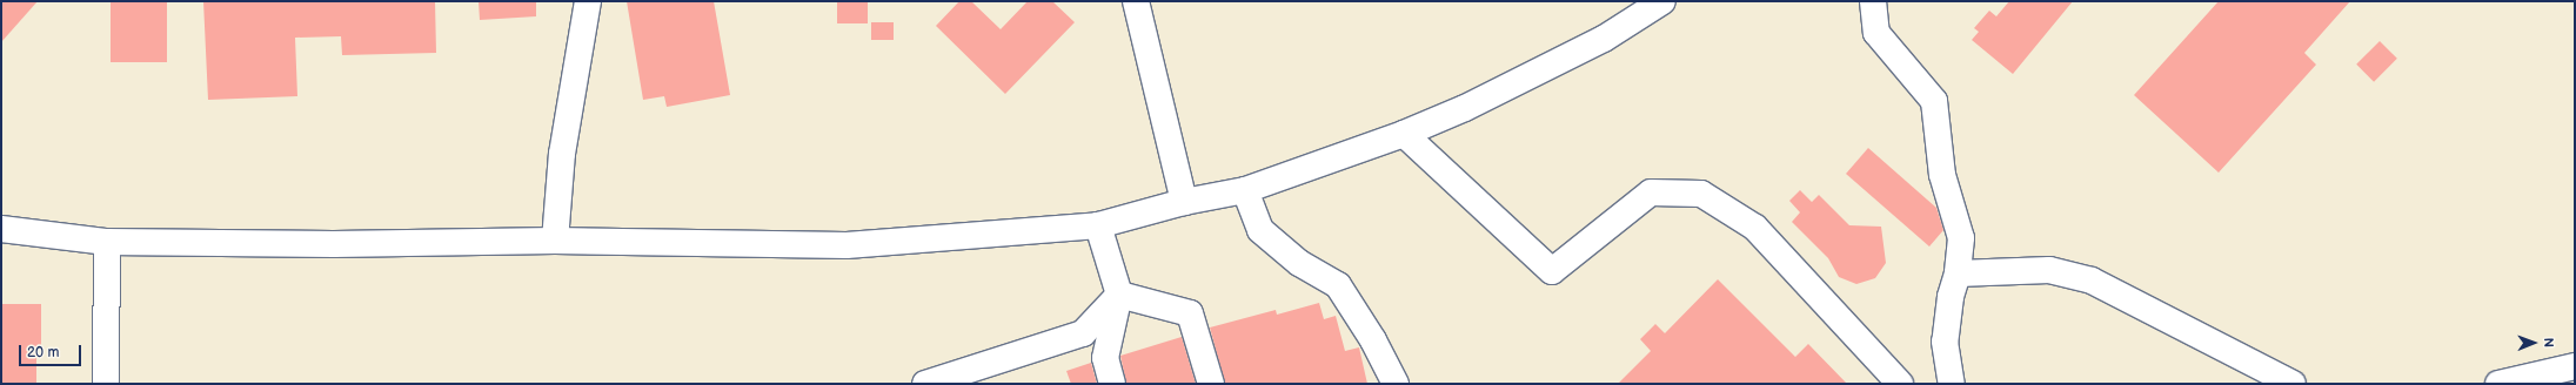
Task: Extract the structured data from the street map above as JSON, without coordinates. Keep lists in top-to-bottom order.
{
  "scale_bar": "20 m",
  "north": "right"
}
